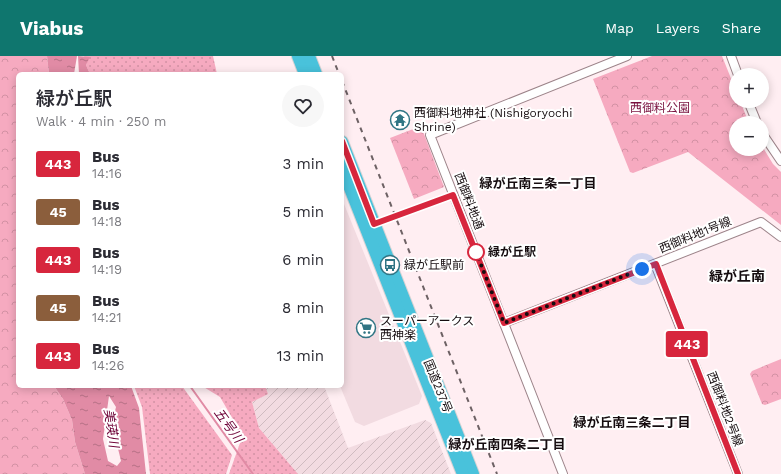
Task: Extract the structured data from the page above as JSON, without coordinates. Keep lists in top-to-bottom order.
{
  "streets": {
    "highway": ["国道237号"],
    "street": ["西御料地通", "西御料地1号線", "西御料地2号線"]
  },
  "crossings": [
    ["西御料地通", "西御料地1号線"],
    ["西御料地1号線", "西御料地2号線"]
  ],
  "districts": [
    "緑が丘南三条一丁目",
    "緑が丘南",
    "緑が丘南三条二丁目",
    "緑が丘南四条二丁目"
  ],
  "water": ["五号川", "美瑛川"],
  "parks": ["西御料公園"],
  "places": {
    "temple": ["西御料地神社 (Nishigoryochi Shrine)"],
    "other": ["緑が丘駅"],
    "bus stop": ["緑が丘駅前"],
    "supermarket": ["スーパーアークス 西神楽"]
  },
  "lines": ["bus line 443"],
  "page": {
    "header": "Viabus",
    "nav": ["Map", "Layers", "Share"],
    "on_map": "443",
    "map_buttons": ["+", "−"],
    "heading": ["緑が丘駅", "Walk · 4 min · 250 m"],
    "list": [
      {
        "mark": "443",
        "name": "Bus",
        "note": "14:16",
        "value": "3 min"
      },
      {
        "mark": "45",
        "name": "Bus",
        "note": "14:18",
        "value": "5 min"
      },
      {
        "mark": "443",
        "name": "Bus",
        "note": "14:19",
        "value": "6 min"
      },
      {
        "mark": "45",
        "name": "Bus",
        "note": "14:21",
        "value": "8 min"
      },
      {
        "mark": "443",
        "name": "Bus",
        "note": "14:26",
        "value": "13 min"
      }
    ]
  }
}
